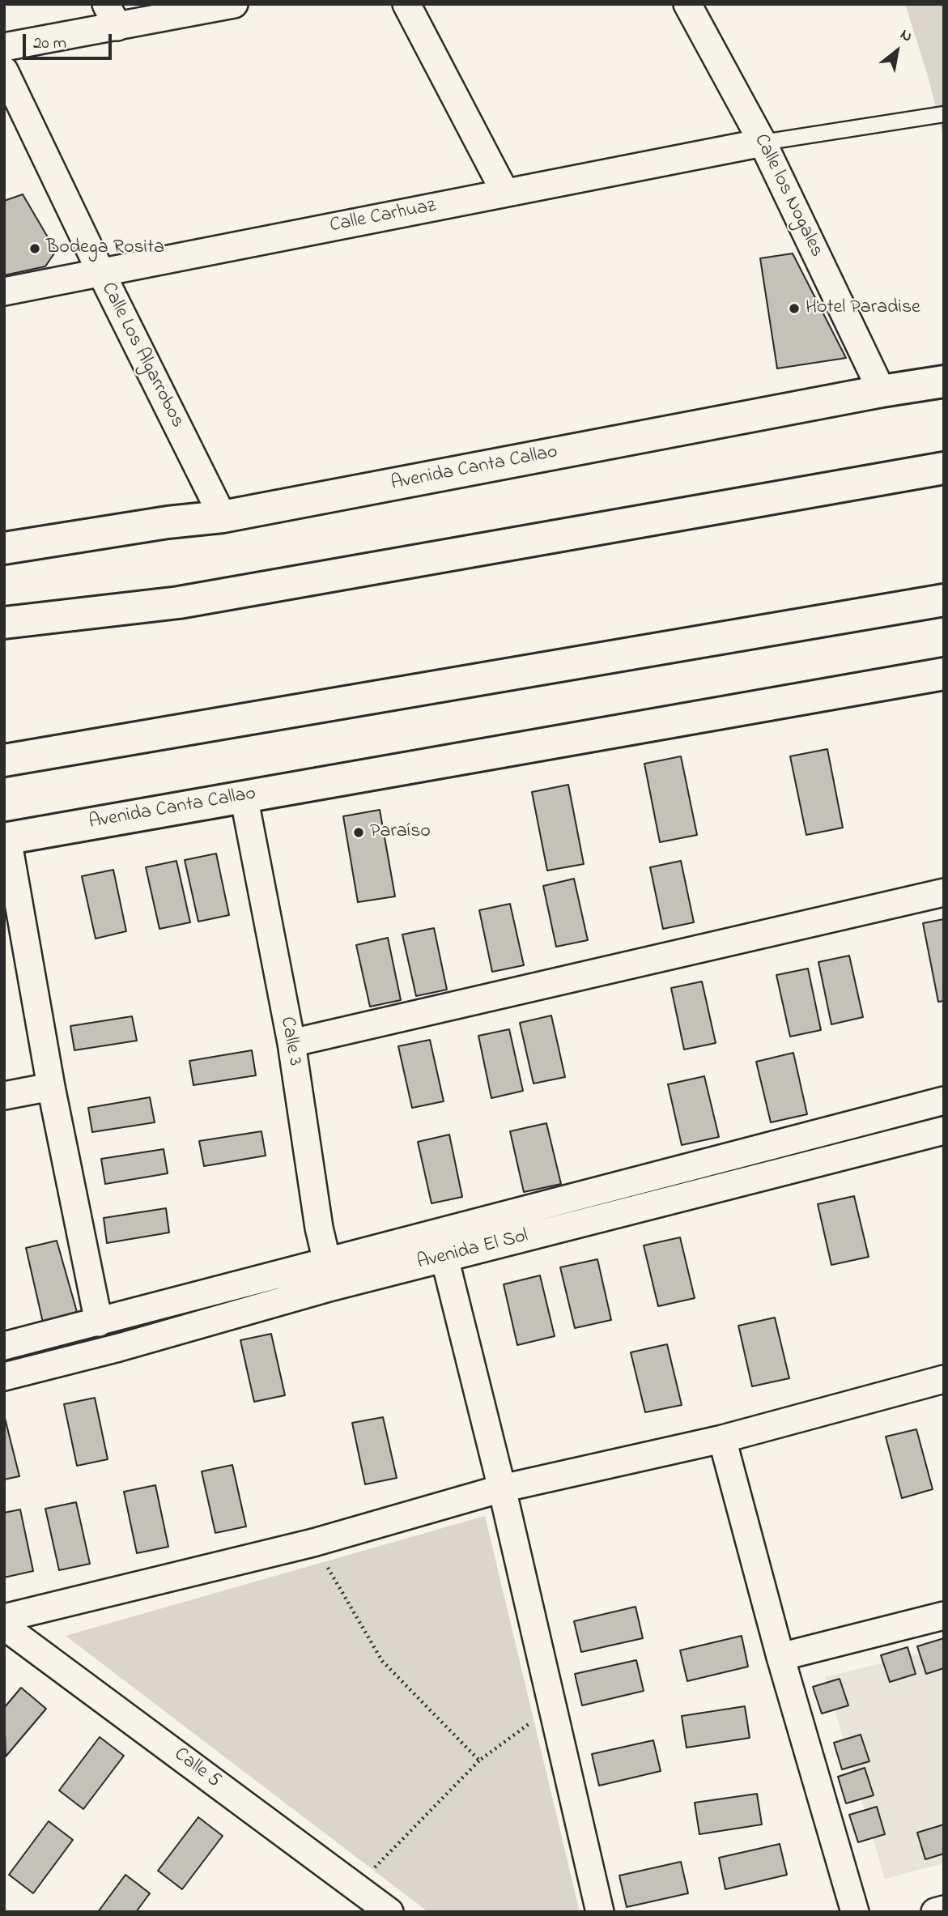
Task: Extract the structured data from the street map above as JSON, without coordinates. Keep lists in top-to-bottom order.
{
  "streets": {
    "main road": ["Avenida Canta Callao"],
    "street": [
      "Calle los Nogales",
      "Calle Carhuaz",
      "Calle Los Algarrobos",
      "Calle 3",
      "Avenida El Sol",
      "Calle 5"
    ]
  },
  "crossings": [
    ["Calle los Nogales", "Calle Carhuaz"],
    ["Calle los Nogales", "Avenida Canta Callao"],
    ["Calle Carhuaz", "Calle Los Algarrobos"],
    ["Calle Los Algarrobos", "Avenida Canta Callao"],
    ["Avenida Canta Callao", "Calle 3"],
    ["Calle 3", "Avenida El Sol"]
  ],
  "places": ["Bodega Rosita", "Hotel Paradise", "Paraíso"],
  "scale_bar": "20 m",
  "north": "top right"
}
